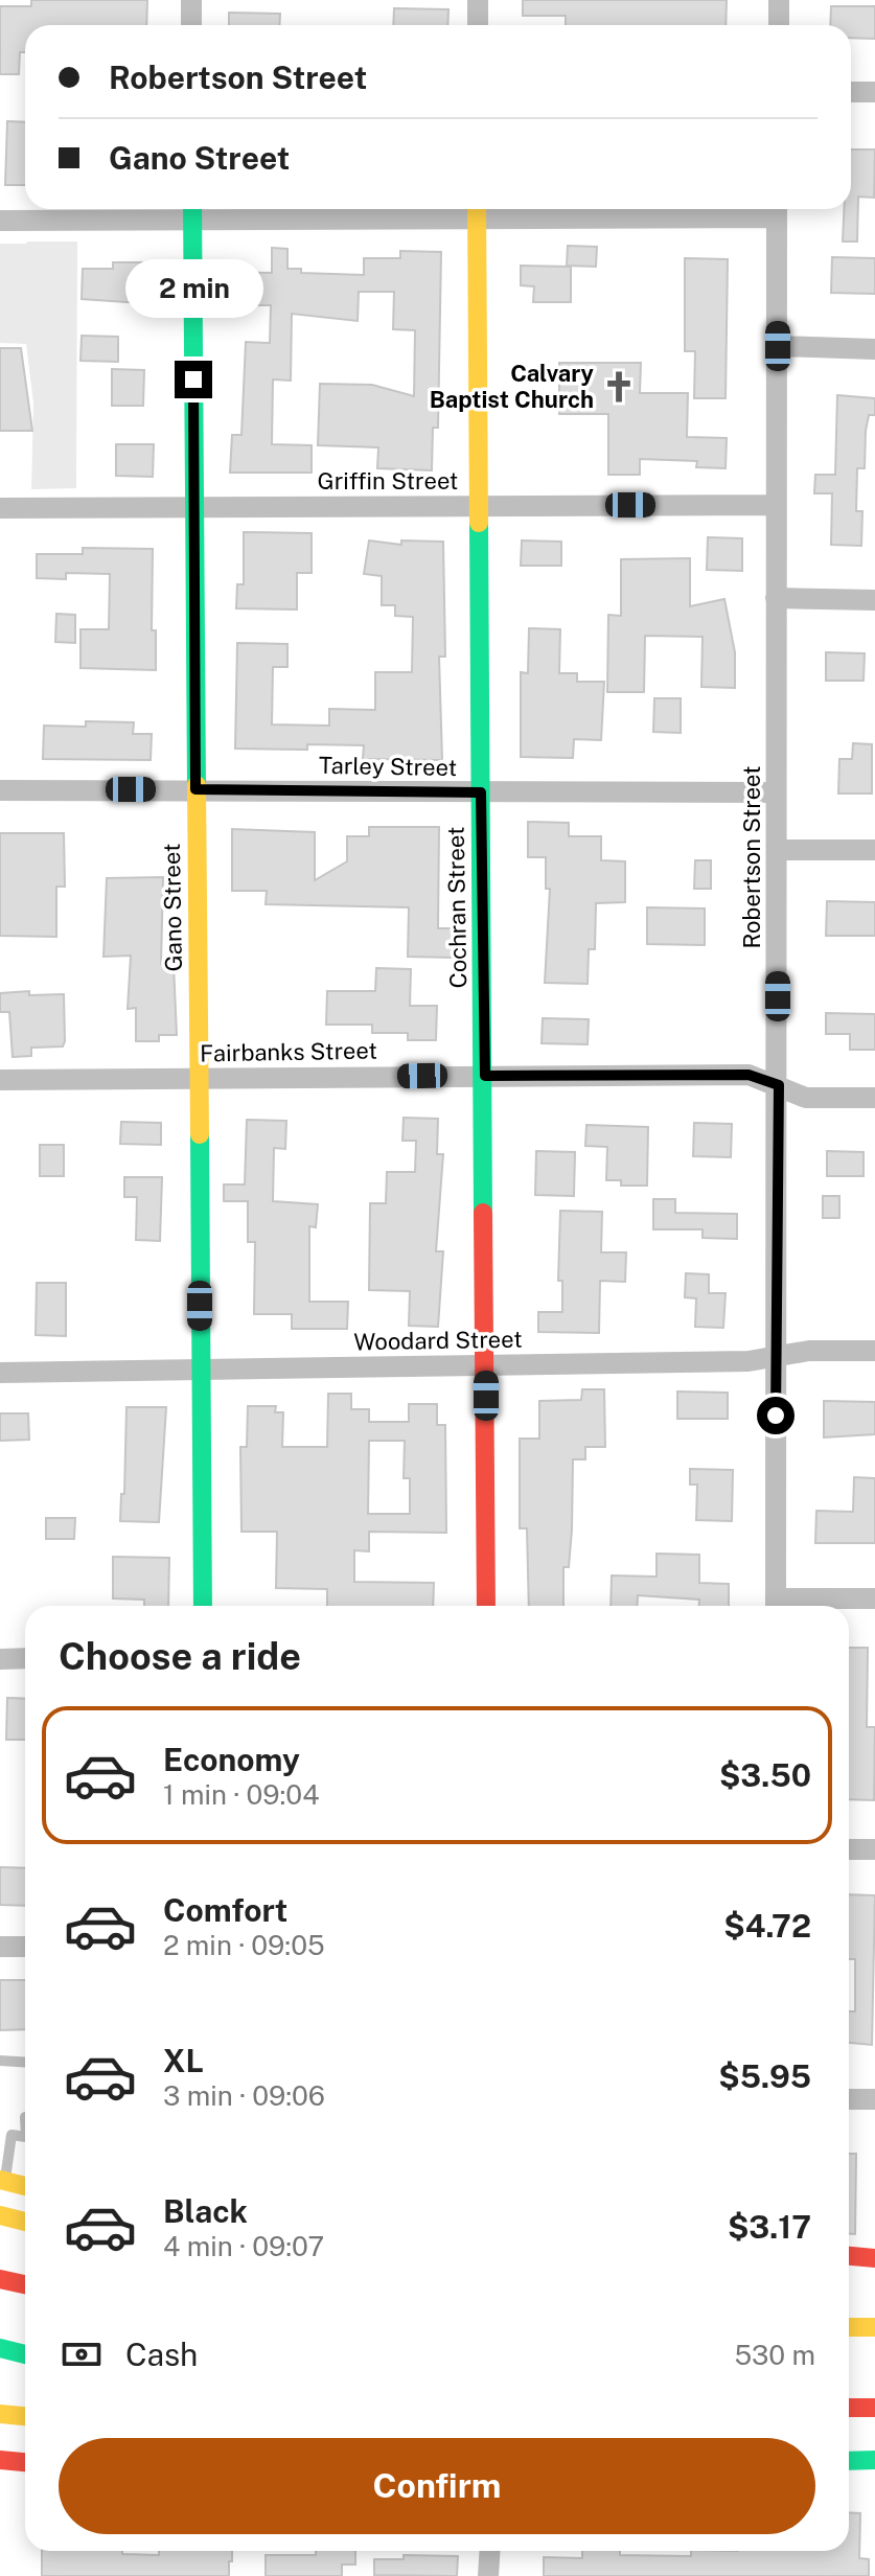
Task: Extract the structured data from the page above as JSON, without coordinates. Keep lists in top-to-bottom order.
{
  "streets": {
    "main road": ["Gano Street", "Cochran Street"],
    "street": [
      "Griffin Street",
      "Tarley Street",
      "Robertson Street",
      "Fairbanks Street",
      "Woodard Street"
    ]
  },
  "crossings": [
    ["Griffin Street", "Robertson Street"],
    ["Griffin Street", "Gano Street"],
    ["Griffin Street", "Cochran Street"],
    ["Tarley Street", "Robertson Street"],
    ["Tarley Street", "Gano Street"],
    ["Tarley Street", "Cochran Street"],
    ["Robertson Street", "Fairbanks Street"],
    ["Robertson Street", "Woodard Street"],
    ["Gano Street", "Fairbanks Street"],
    ["Gano Street", "Woodard Street"],
    ["Cochran Street", "Fairbanks Street"],
    ["Cochran Street", "Woodard Street"]
  ],
  "places": {
    "church": ["Calvary Baptist Church"]
  },
  "page": {
    "banner": ["Robertson Street", "Gano Street"],
    "bubble": "2 min",
    "heading": "Choose a ride",
    "list": [
      {
        "name": "Economy",
        "note": "1 min · 09:04",
        "value": "$3.50"
      },
      {
        "name": "Comfort",
        "note": "2 min · 09:05",
        "value": "$4.72"
      },
      {
        "name": "XL",
        "note": "3 min · 09:06",
        "value": "$5.95"
      },
      {
        "name": "Black",
        "note": "4 min · 09:07",
        "value": "$3.17"
      }
    ],
    "pay": ["Cash", "530 m"],
    "buttons": "Confirm"
  }
}
